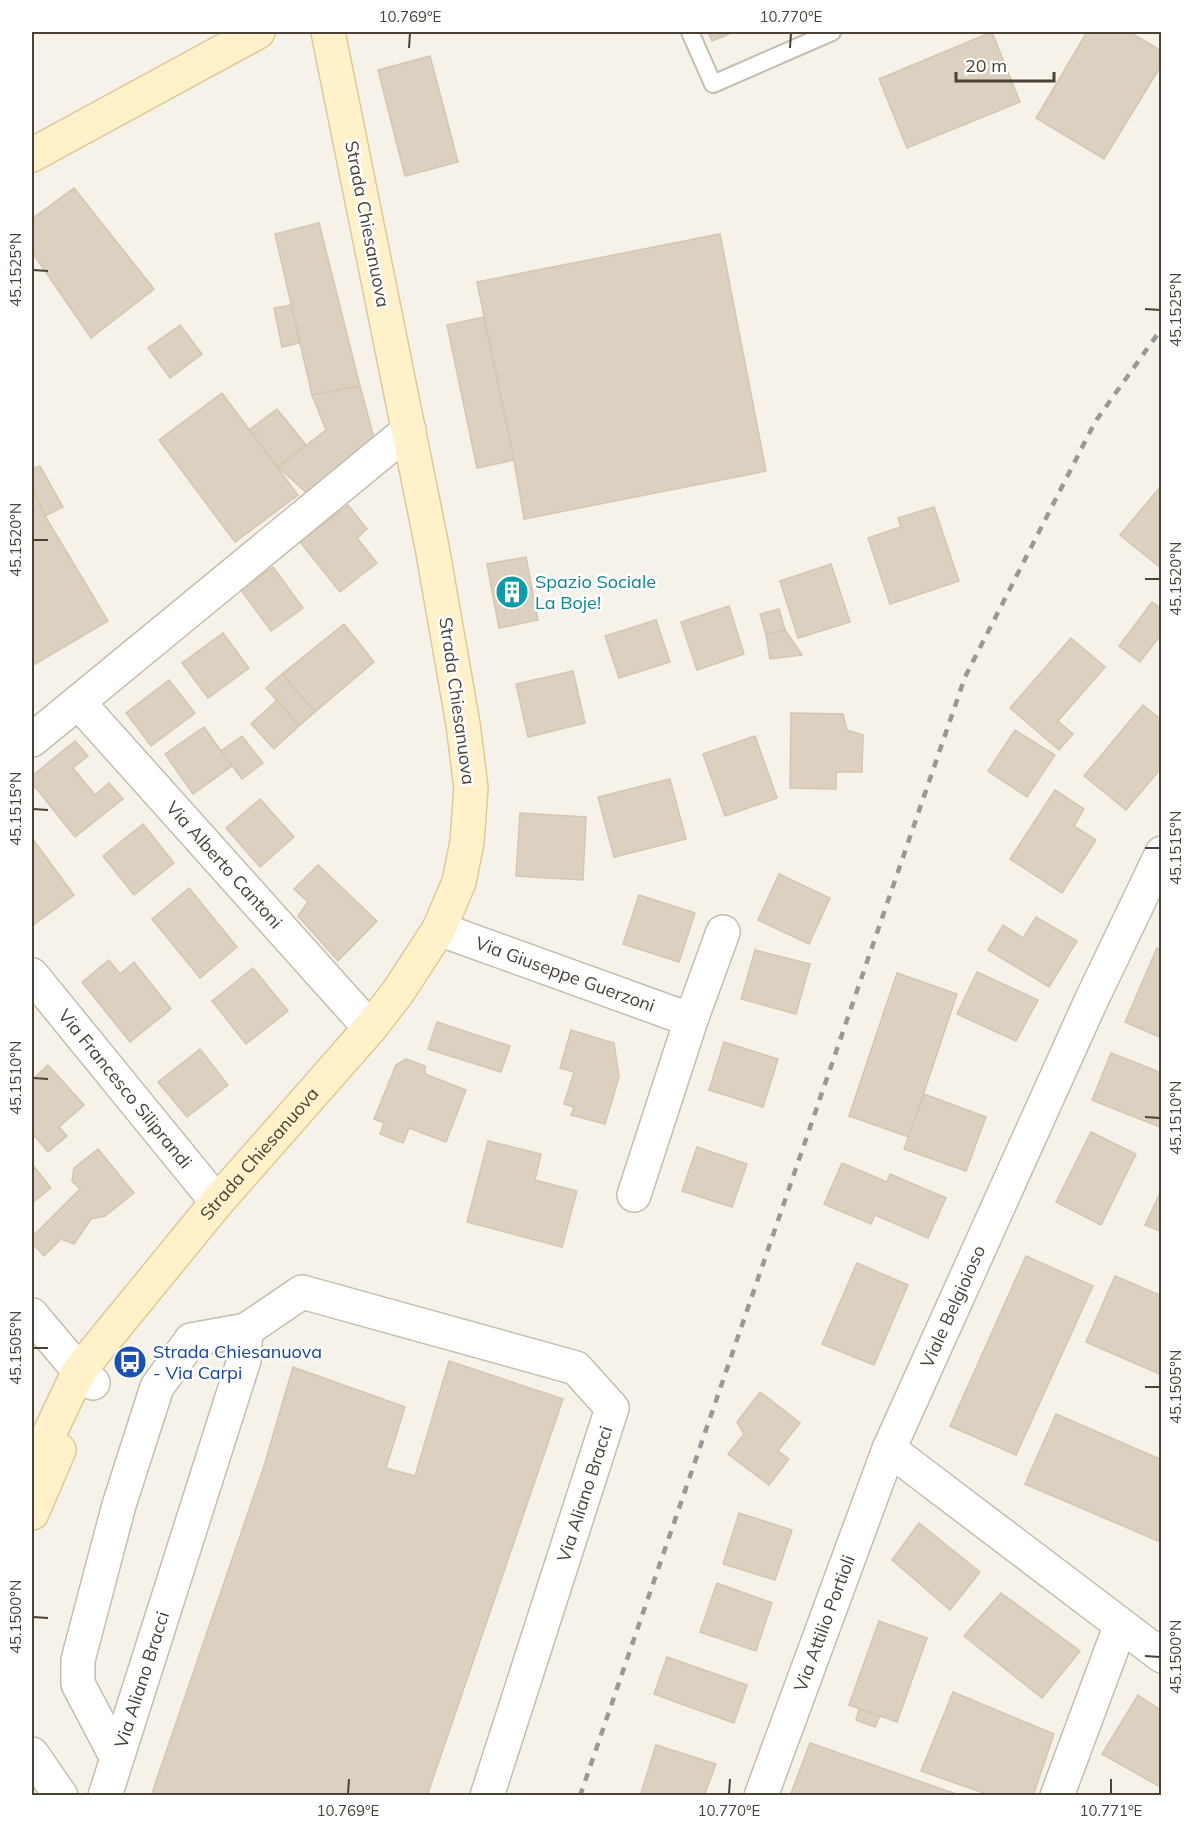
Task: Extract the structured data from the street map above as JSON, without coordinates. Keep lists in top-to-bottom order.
{
  "streets": {
    "main road": ["Strada Chiesanuova"],
    "street": [
      "Via Alberto Cantoni",
      "Via Giuseppe Guerzoni",
      "Via Francesco Siliprandi",
      "Viale Belgioioso",
      "Via Aliano Bracci",
      "Via Attilio Portioli"
    ]
  },
  "crossings": [
    ["Strada Chiesanuova", "Via Alberto Cantoni"],
    ["Strada Chiesanuova", "Via Giuseppe Guerzoni"],
    ["Strada Chiesanuova", "Via Francesco Siliprandi"],
    ["Viale Belgioioso", "Via Attilio Portioli"]
  ],
  "places": {
    "building": ["Spazio Sociale La Boje!"],
    "bus stop": ["Strada Chiesanuova - Via Carpi"]
  },
  "scale_bar": "20 m",
  "coordinates": [
    "10.769°E",
    "10.770°E",
    "45.1525°N",
    "45.1520°N",
    "45.1515°N",
    "45.1510°N",
    "45.1505°N",
    "45.1500°N",
    "10.771°E"
  ]
}
